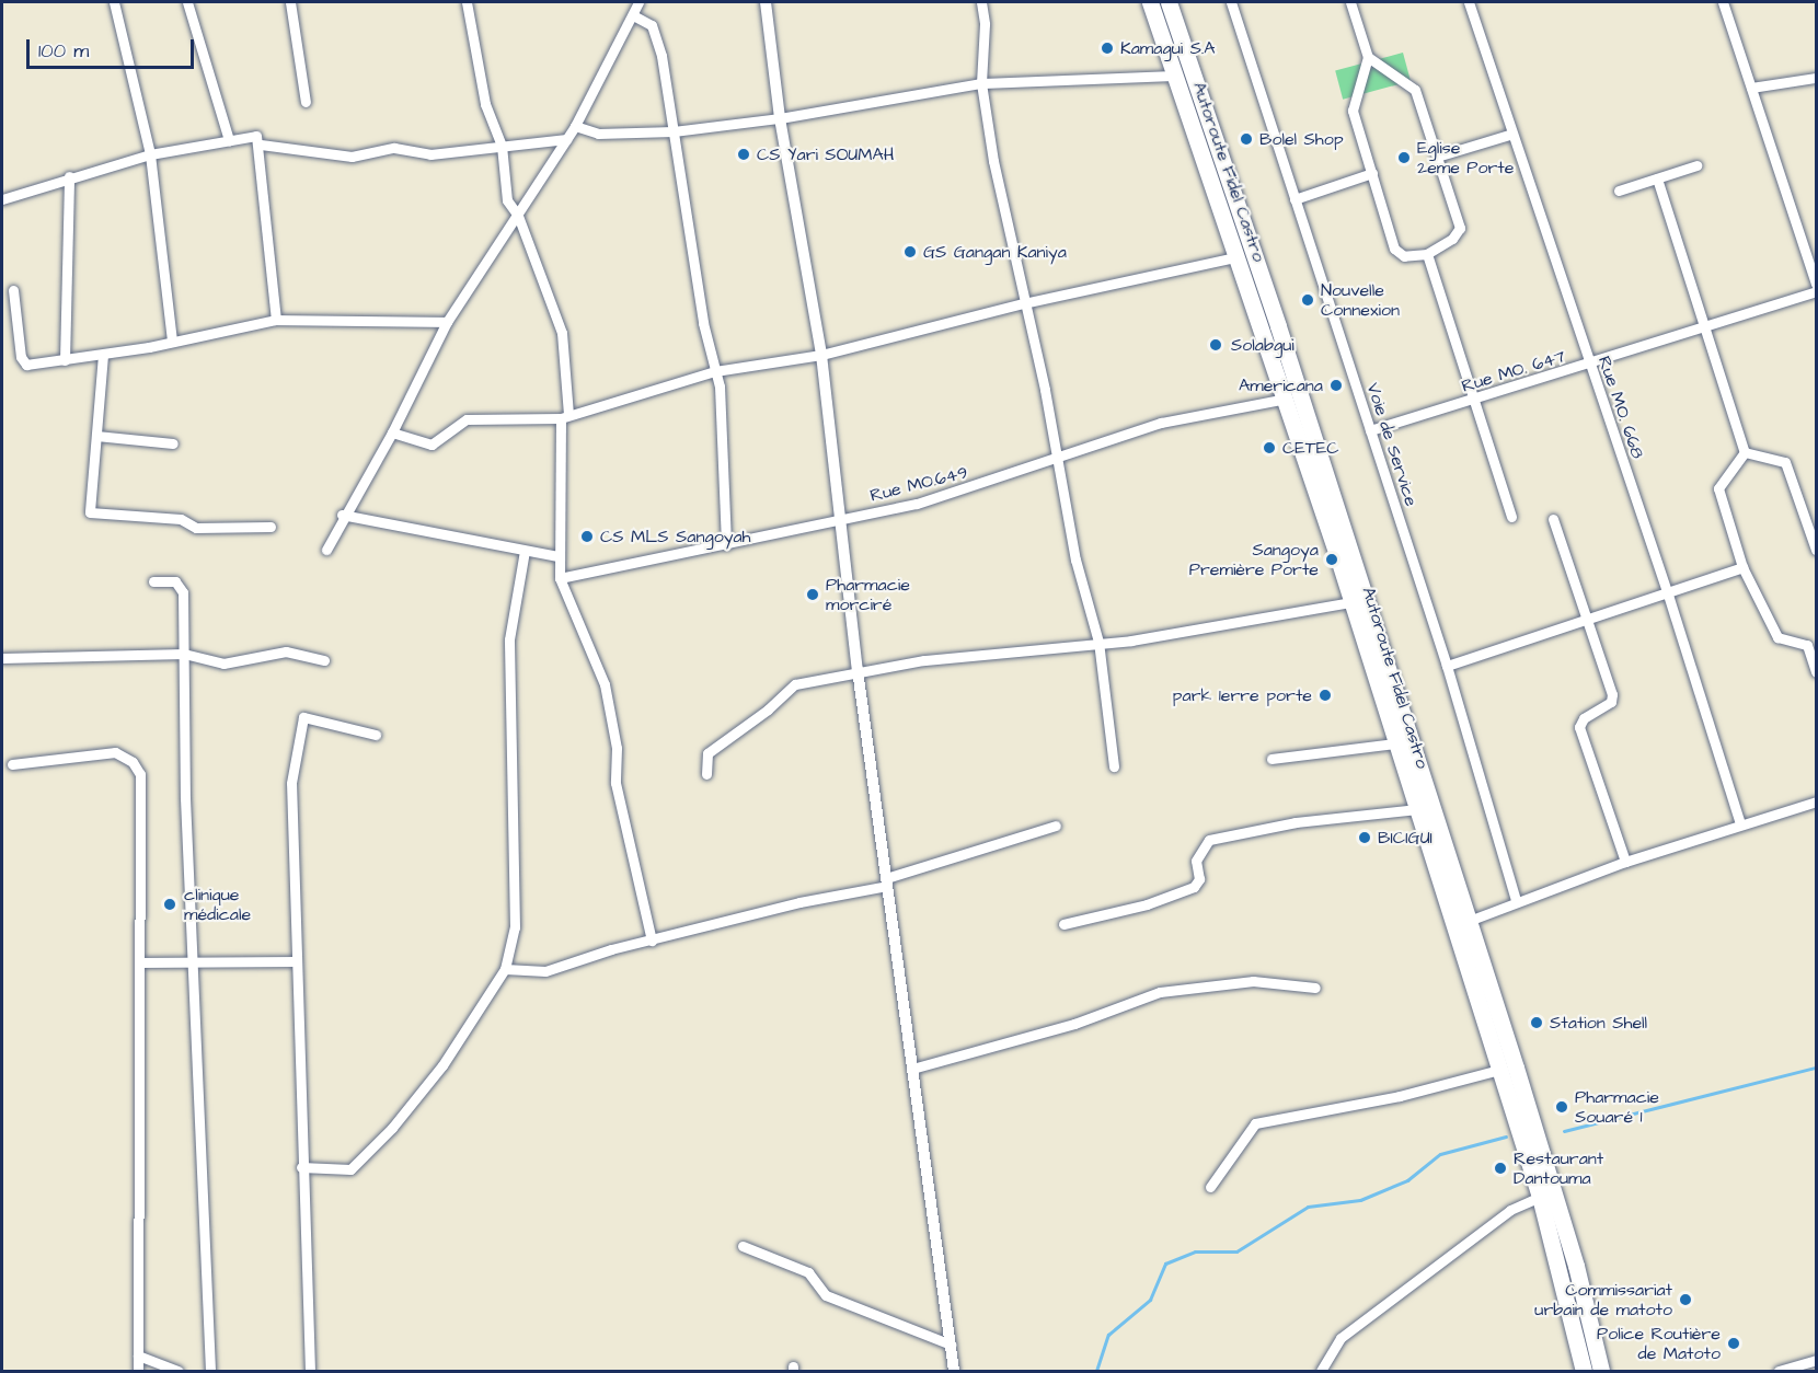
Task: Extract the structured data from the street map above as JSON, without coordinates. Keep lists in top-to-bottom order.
{
  "streets": {
    "highway": ["Autoroute Fidel Castro"],
    "street": [
      "Rue MO. 647",
      "Rue MO. 668",
      "Voie de Service",
      "Rue MO.649"
    ]
  },
  "crossings": [
    ["Autoroute Fidel Castro", "Rue MO.649"],
    ["Rue MO. 647", "Rue MO. 668"],
    ["Rue MO. 647", "Voie de Service"]
  ],
  "places": [
    "Kamagui S.A",
    "Bolel Shop",
    "CS Yari SOUMAH",
    "Eglise 2eme Porte",
    "GS Gangan Kaniya",
    "Nouvelle Connexion",
    "Solabgui",
    "Americana",
    "CETEC",
    "CS MLS Sangoyah",
    "Sangoya Première Porte",
    "Pharmacie morciré",
    "park 1erre porte",
    "BICIGUI",
    "clinique médicale",
    "Station Shell",
    "Pharmacie Souaré 1",
    "Restaurant Dantouma",
    "Commissariat urbain de matoto",
    "Police Routière de Matoto"
  ],
  "scale_bar": "100 m"
}
